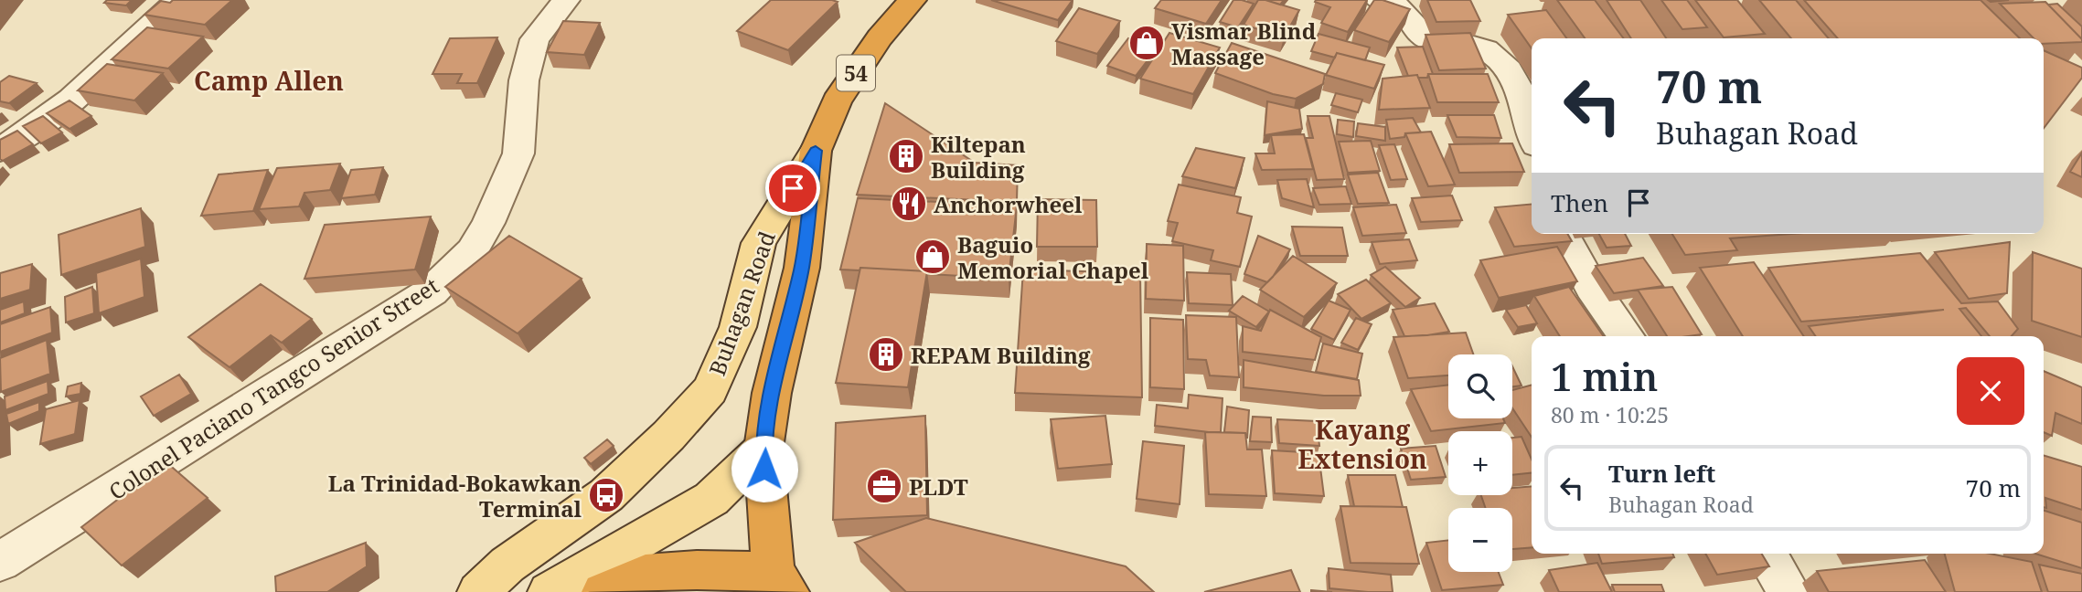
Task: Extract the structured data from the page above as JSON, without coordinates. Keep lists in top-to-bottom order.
{
  "streets": {
    "highway": ["54"],
    "main road": ["Buhagan Road"],
    "street": ["Colonel Paciano Tangco Senior Street"]
  },
  "crossings": [
    ["54", "Buhagan Road"]
  ],
  "districts": ["Camp Allen", "Kayang Extension"],
  "places": {
    "shop": ["Vismar Blind Massage", "Baguio Memorial Chapel"],
    "building": ["Kiltepan Building", "REPAM Building"],
    "restaurant": ["Anchorwheel"],
    "office": ["PLDT"],
    "bus stop": ["La Trinidad-Bokawkan Terminal"]
  },
  "page": {
    "turn": ["70 m", "Buhagan Road"],
    "then": "Then",
    "heading": ["1 min", "80 m · 10:25"],
    "map_buttons": ["+", "−"],
    "list": [
      {
        "name": "Turn left",
        "note": "Buhagan Road",
        "value": "70 m"
      }
    ]
  }
}
